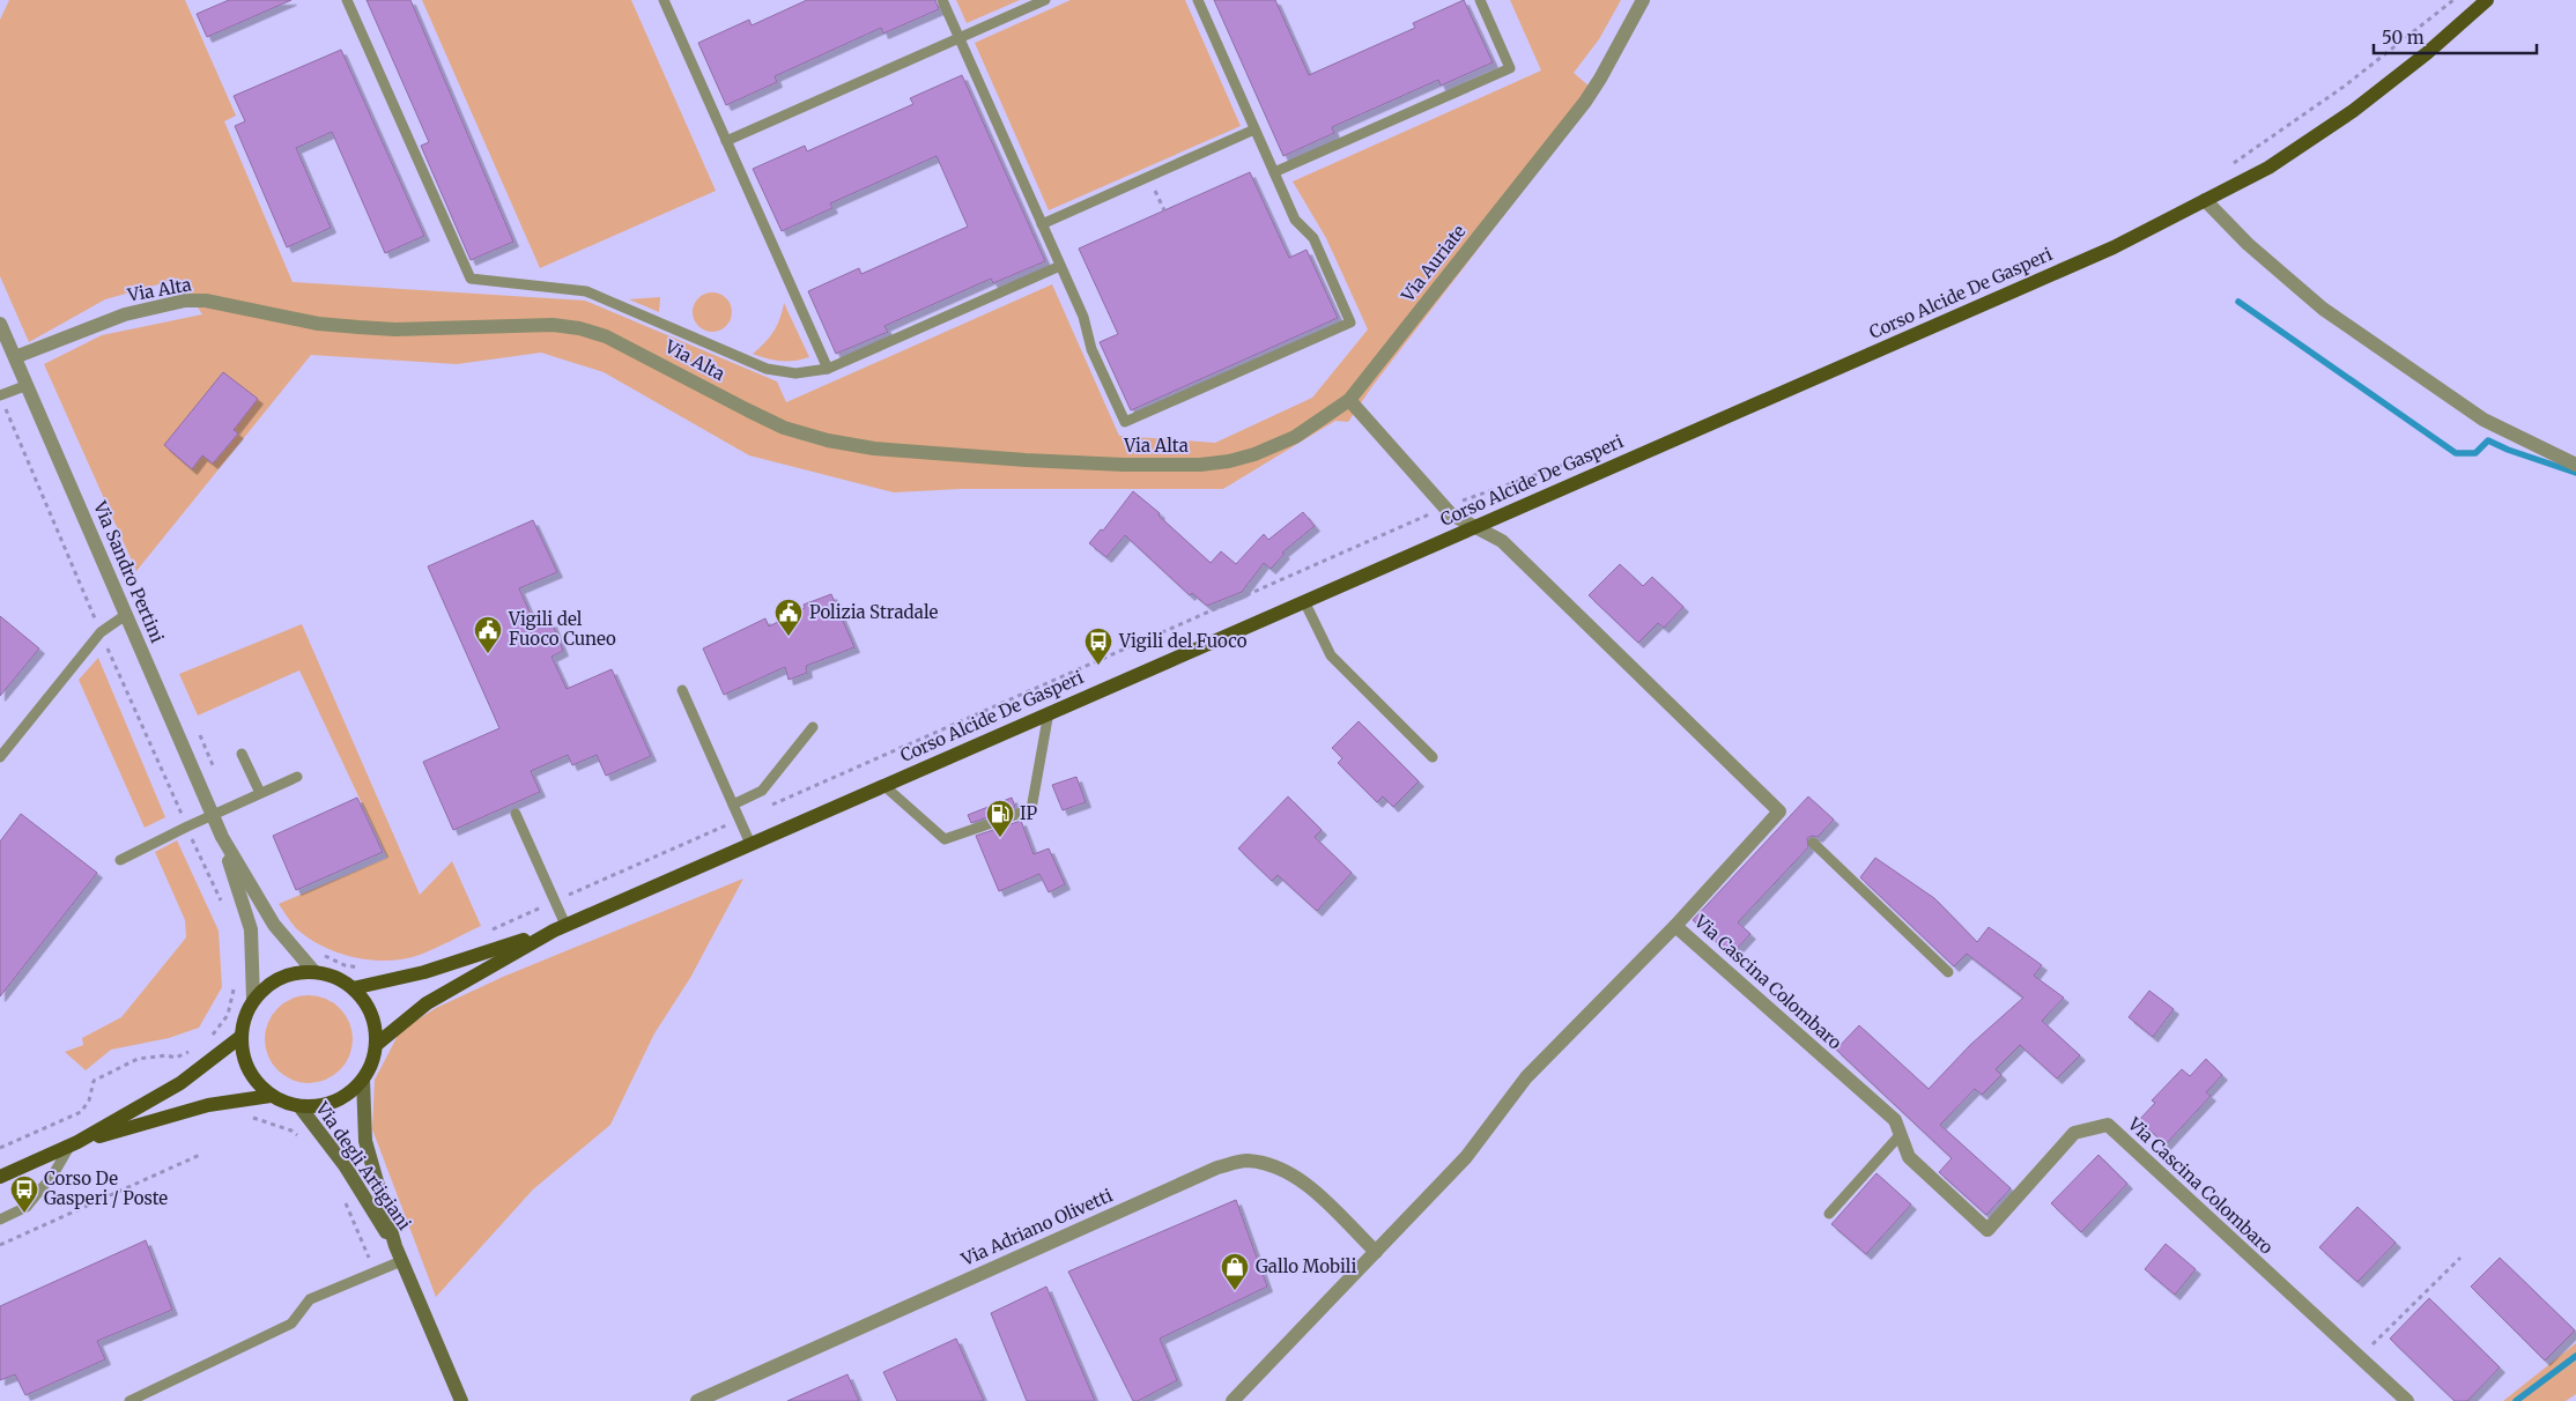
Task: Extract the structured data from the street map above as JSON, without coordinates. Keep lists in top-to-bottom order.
{
  "streets": {
    "main road": ["Corso Alcide De Gasperi", "Via degli Artigiani"],
    "street": [
      "Via Auriate",
      "Via Alta",
      "Via Sandro Pertini",
      "Via Cascina Colombaro",
      "Via Adriano Olivetti"
    ]
  },
  "crossings": [
    ["Via Auriate", "Via Alta"],
    ["Via Alta", "Via Sandro Pertini"],
    ["Corso Alcide De Gasperi", "Via Sandro Pertini"],
    ["Corso Alcide De Gasperi", "Via Cascina Colombaro"],
    ["Corso Alcide De Gasperi", "Via degli Artigiani"],
    ["Via Sandro Pertini", "Via degli Artigiani"],
    ["Via Cascina Colombaro", "Via Adriano Olivetti"]
  ],
  "places": {
    "public building": ["Polizia Stradale", "Vigili del Fuoco Cuneo"],
    "bus stop": ["Vigili del Fuoco", "Corso De Gasperi / Poste"],
    "fuel station": ["IP"],
    "shop": ["Gallo Mobili"]
  },
  "scale_bar": "50 m"
}
